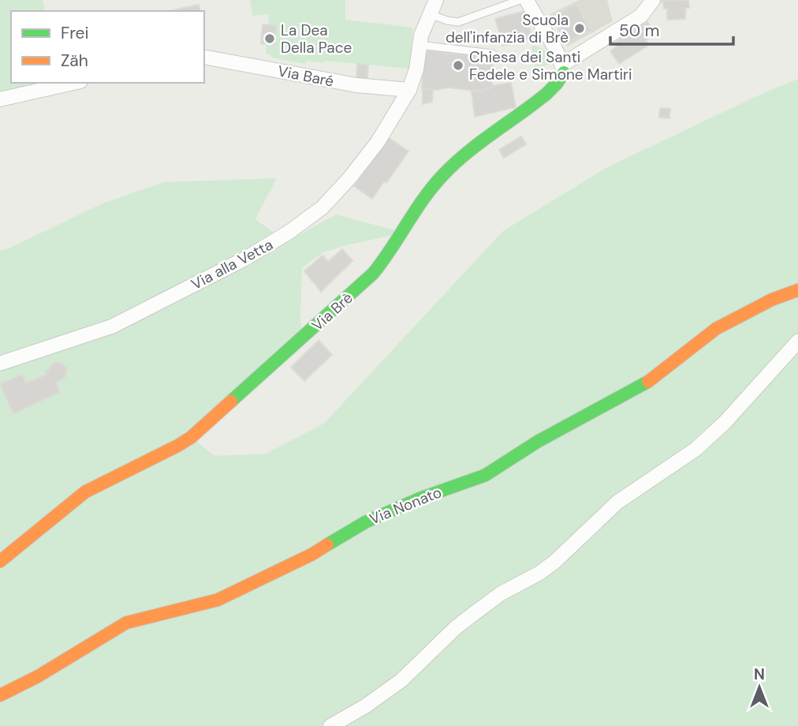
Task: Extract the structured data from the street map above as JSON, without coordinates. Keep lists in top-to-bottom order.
{
  "streets": {
    "street": [
      "Via Baré",
      "Via alla Vetta",
      "Via Brè",
      "Via Nonato"
    ]
  },
  "crossings": [
    ["Via Baré", "Via alla Vetta"]
  ],
  "places": ["Scuola dell'infanzia di Brè", "La Dea Della Pace", "Chiesa dei Santi Fedele e Simone Martiri"],
  "legend": ["Frei", "Zäh"],
  "scale_bar": "50 m",
  "north": "top"
}
